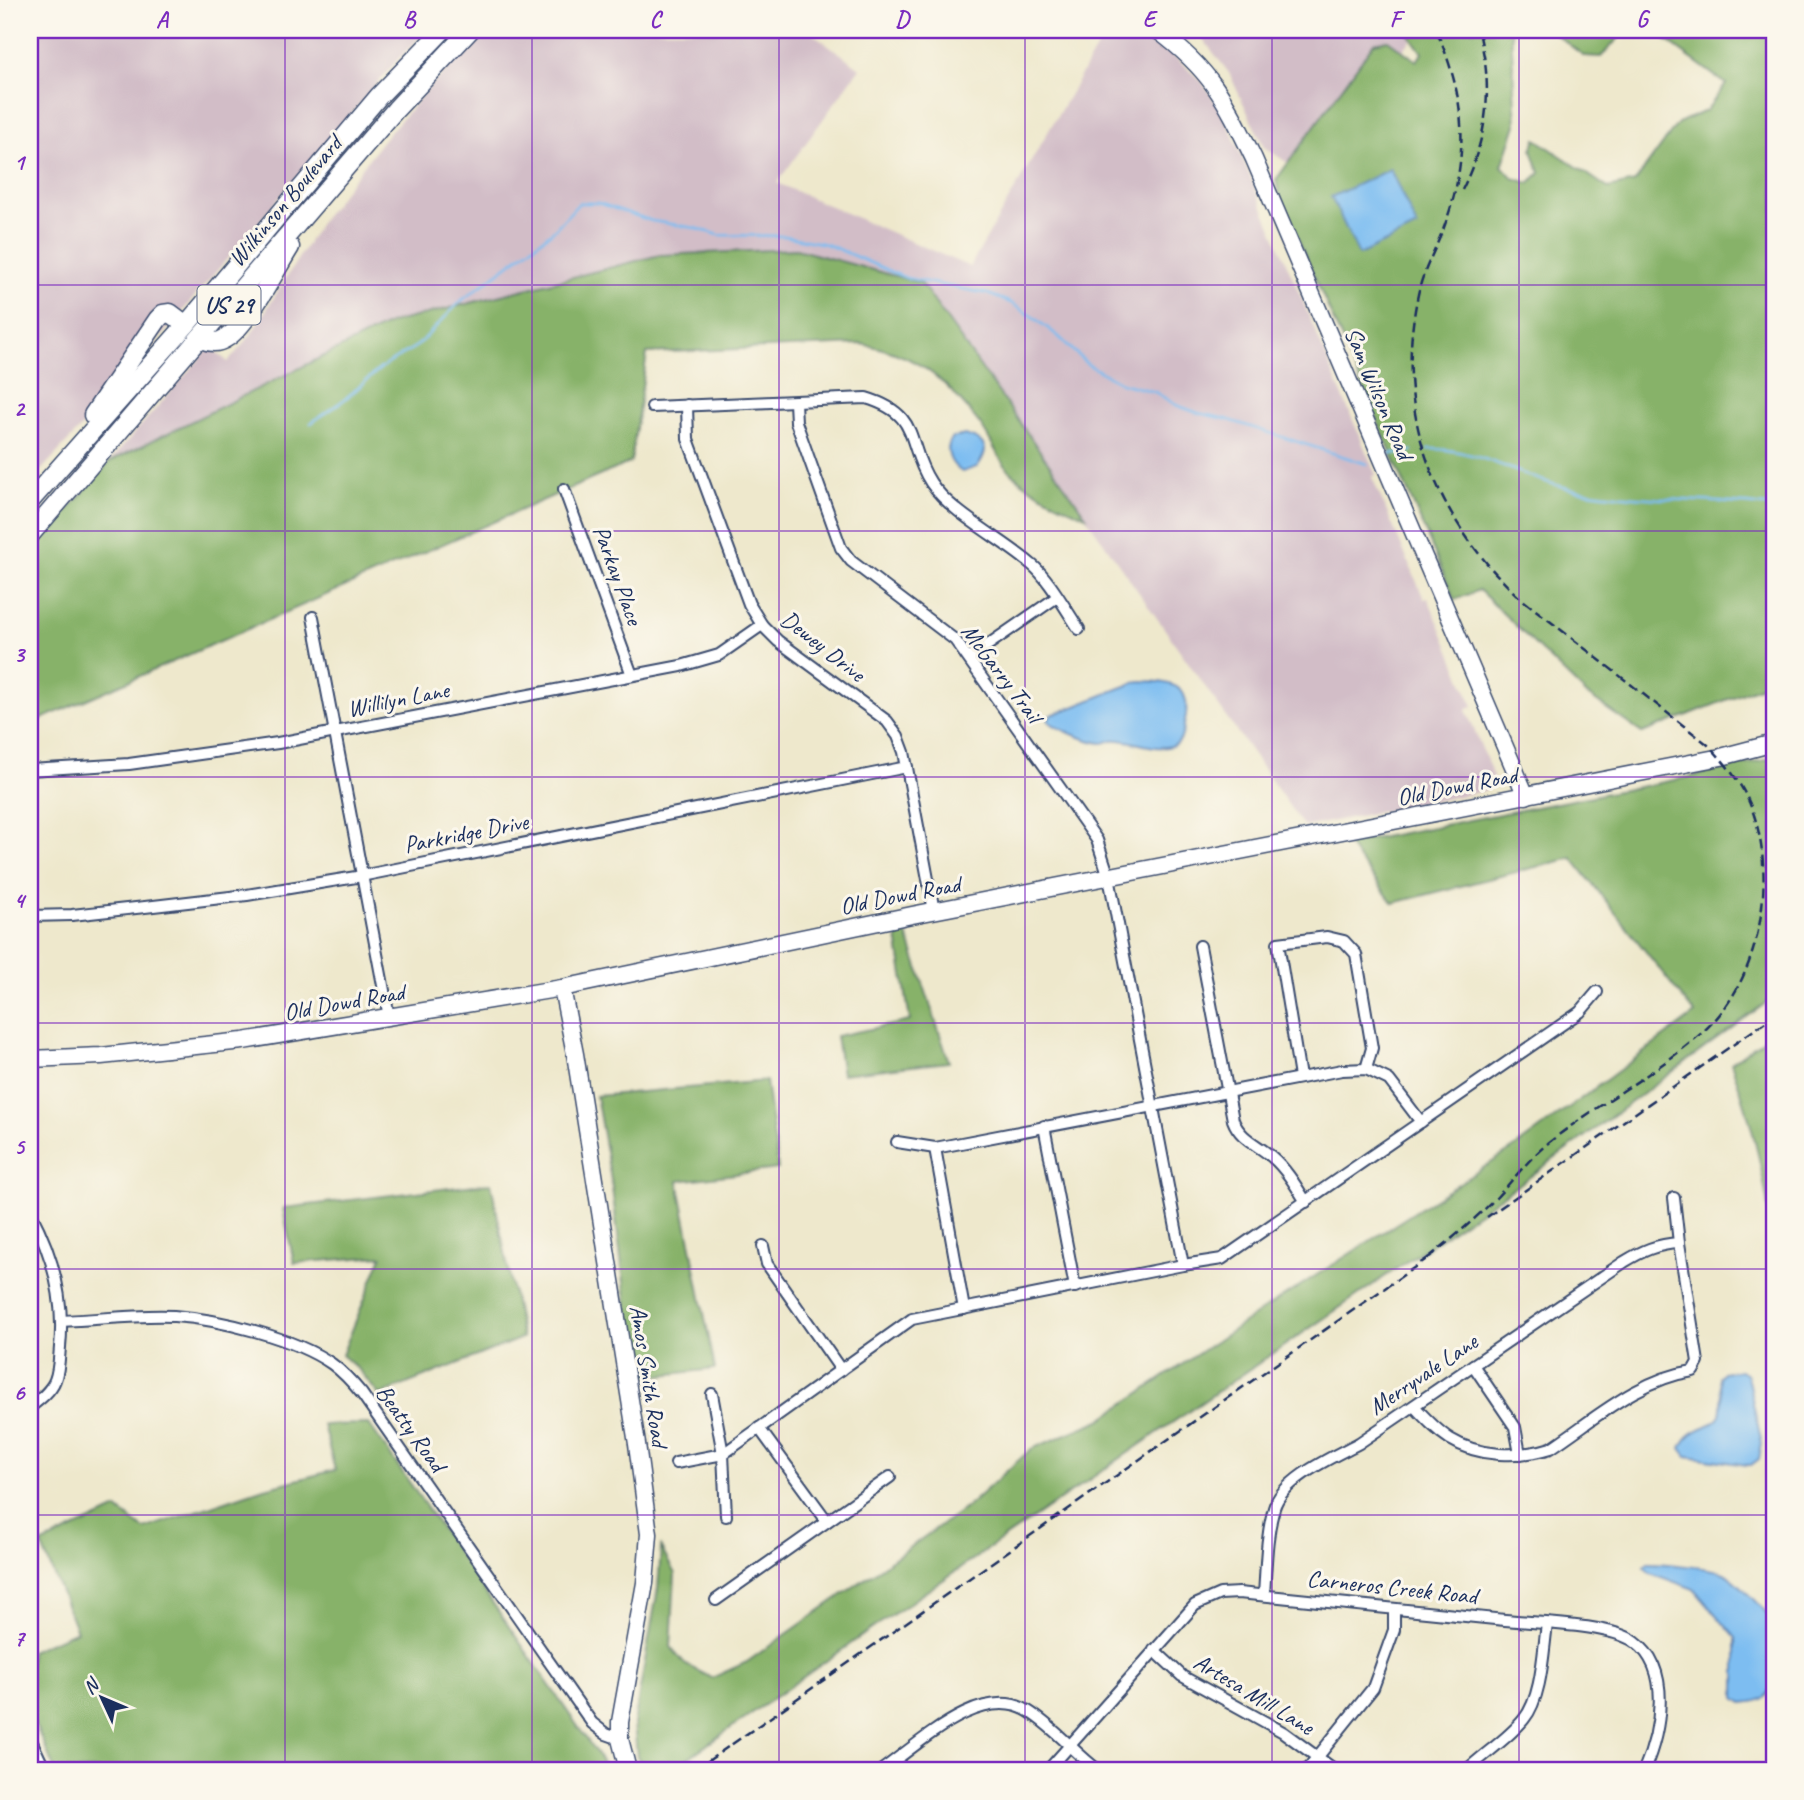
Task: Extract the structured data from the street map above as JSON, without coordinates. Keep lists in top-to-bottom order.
{
  "streets": {
    "main road": ["Wilkinson Boulevard", "US 29"],
    "street": [
      "Sam Wilson Road",
      "Parkay Place",
      "Dewey Drive",
      "McGarry Trail",
      "Willilyn Lane",
      "Old Dowd Road",
      "Parkridge Drive",
      "Merryvale Lane",
      "Amos Smith Road",
      "Beatty Road",
      "Carneros Creek Road",
      "Artesa Mill Lane"
    ]
  },
  "crossings": [
    ["Wilkinson Boulevard", "US 29"],
    ["Sam Wilson Road", "Old Dowd Road"],
    ["Parkay Place", "Willilyn Lane"],
    ["Dewey Drive", "Willilyn Lane"],
    ["Dewey Drive", "Old Dowd Road"],
    ["Dewey Drive", "Parkridge Drive"],
    ["McGarry Trail", "Old Dowd Road"],
    ["Old Dowd Road", "Amos Smith Road"],
    ["Merryvale Lane", "Carneros Creek Road"],
    ["Amos Smith Road", "Beatty Road"],
    ["Carneros Creek Road", "Artesa Mill Lane"]
  ],
  "north": "top left",
  "grid": {
    "columns": [
      "A",
      "B",
      "C",
      "D",
      "E",
      "F",
      "G"
    ],
    "rows": [
      "1",
      "2",
      "3",
      "4",
      "5",
      "6",
      "7"
    ]
  }
}
